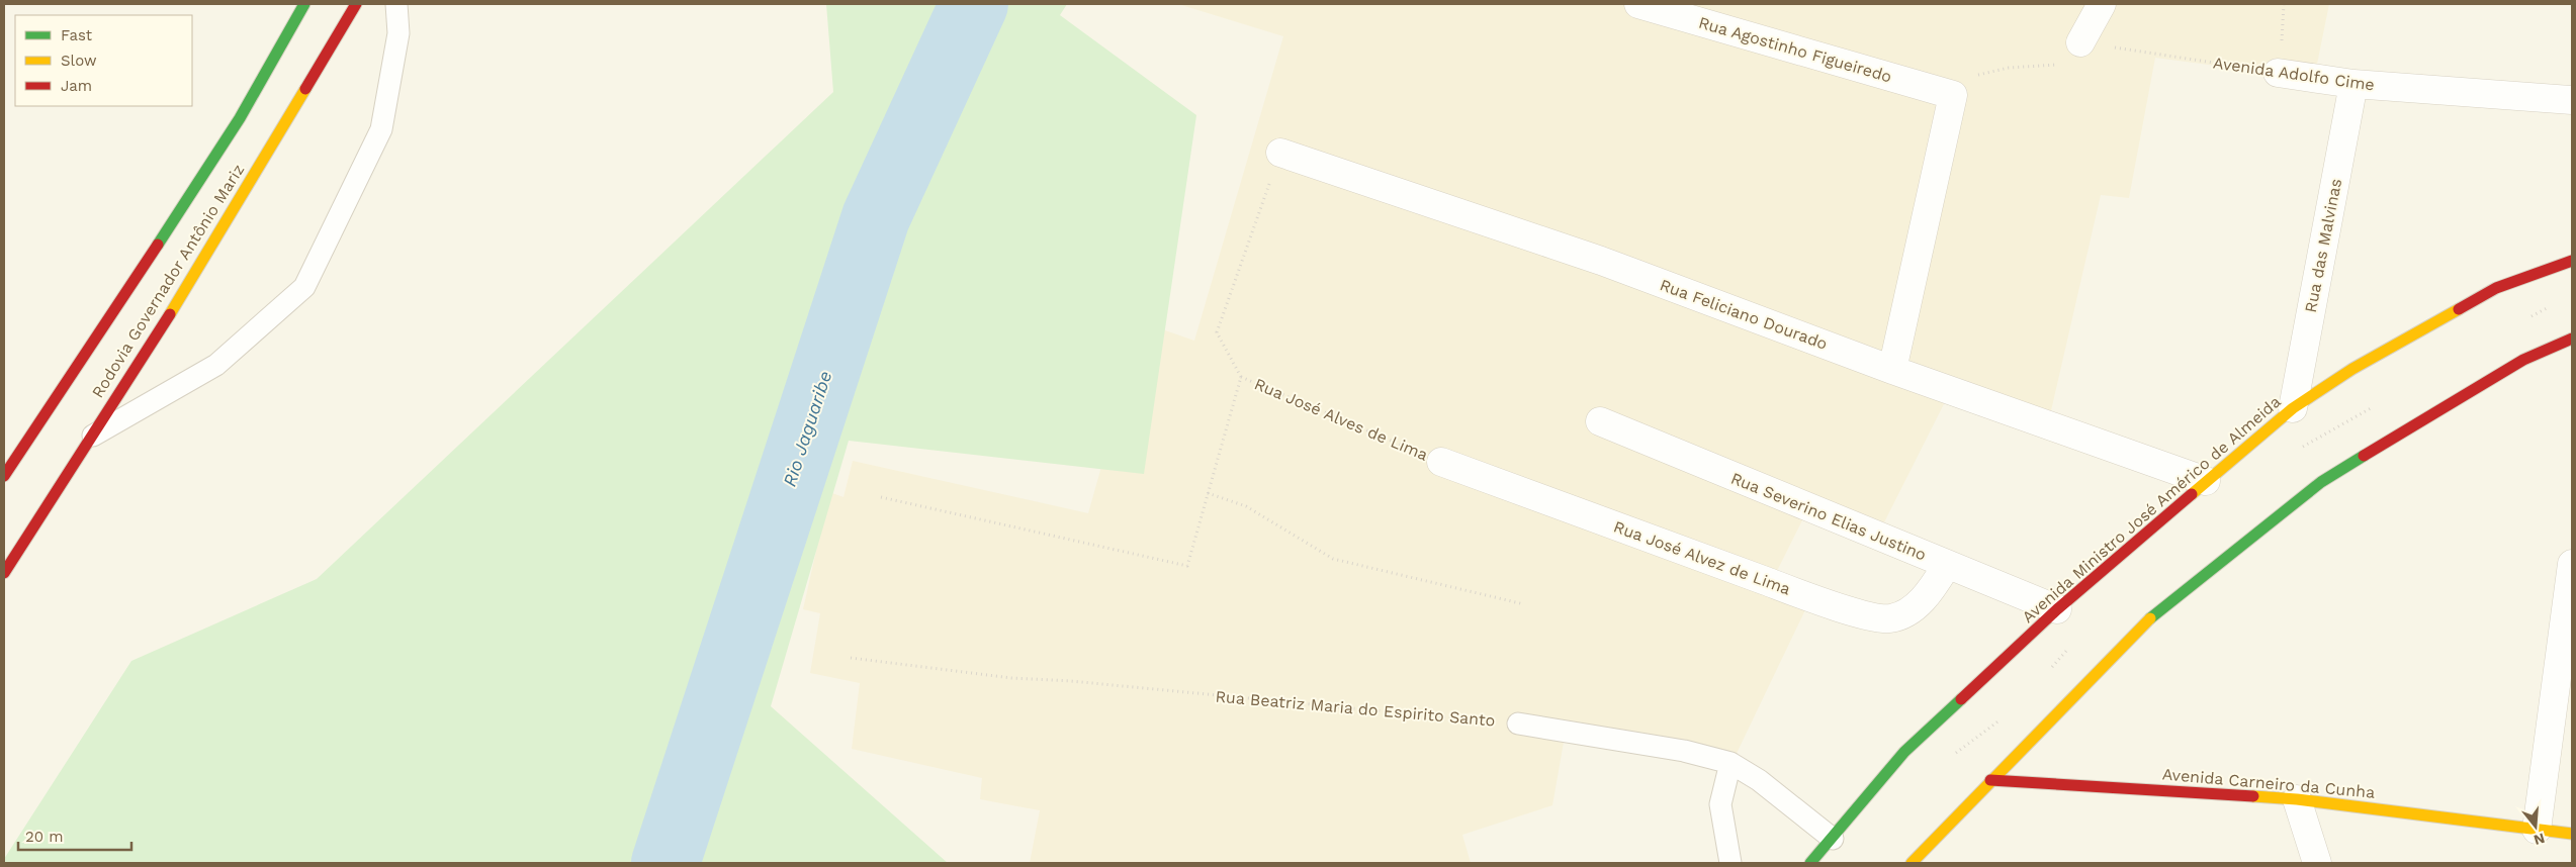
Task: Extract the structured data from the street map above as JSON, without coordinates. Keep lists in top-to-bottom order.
{
  "streets": {
    "main road": ["Rodovia Governador Antônio Mariz", "Avenida Ministro José Américo de Almeida", "Avenida Carneiro da Cunha"],
    "street": [
      "Rua Agostinho Figueiredo",
      "Avenida Adolfo Cime",
      "Rua das Malvinas",
      "Rua Feliciano Dourado",
      "Rua Severino Elias Justino",
      "Rua José Alvez de Lima"
    ],
    "lane": ["Rua Beatriz Maria do Espirito Santo"],
    "path": ["Rua José Alves de Lima"]
  },
  "crossings": [
    ["Avenida Adolfo Cime", "Rua das Malvinas"],
    ["Rua das Malvinas", "Avenida Ministro José Américo de Almeida"],
    ["Rua Feliciano Dourado", "Avenida Ministro José Américo de Almeida"],
    ["Rua José Alves de Lima", "Rua José Alvez de Lima"],
    ["Avenida Ministro José Américo de Almeida", "Rua Severino Elias Justino"],
    ["Avenida Ministro José Américo de Almeida", "Rua Beatriz Maria do Espirito Santo"],
    ["Rua Severino Elias Justino", "Rua José Alvez de Lima"]
  ],
  "water": ["Rio Jaguaribe"],
  "legend": ["Fast", "Slow", "Jam"],
  "scale_bar": "20 m",
  "north": "bottom"
}
